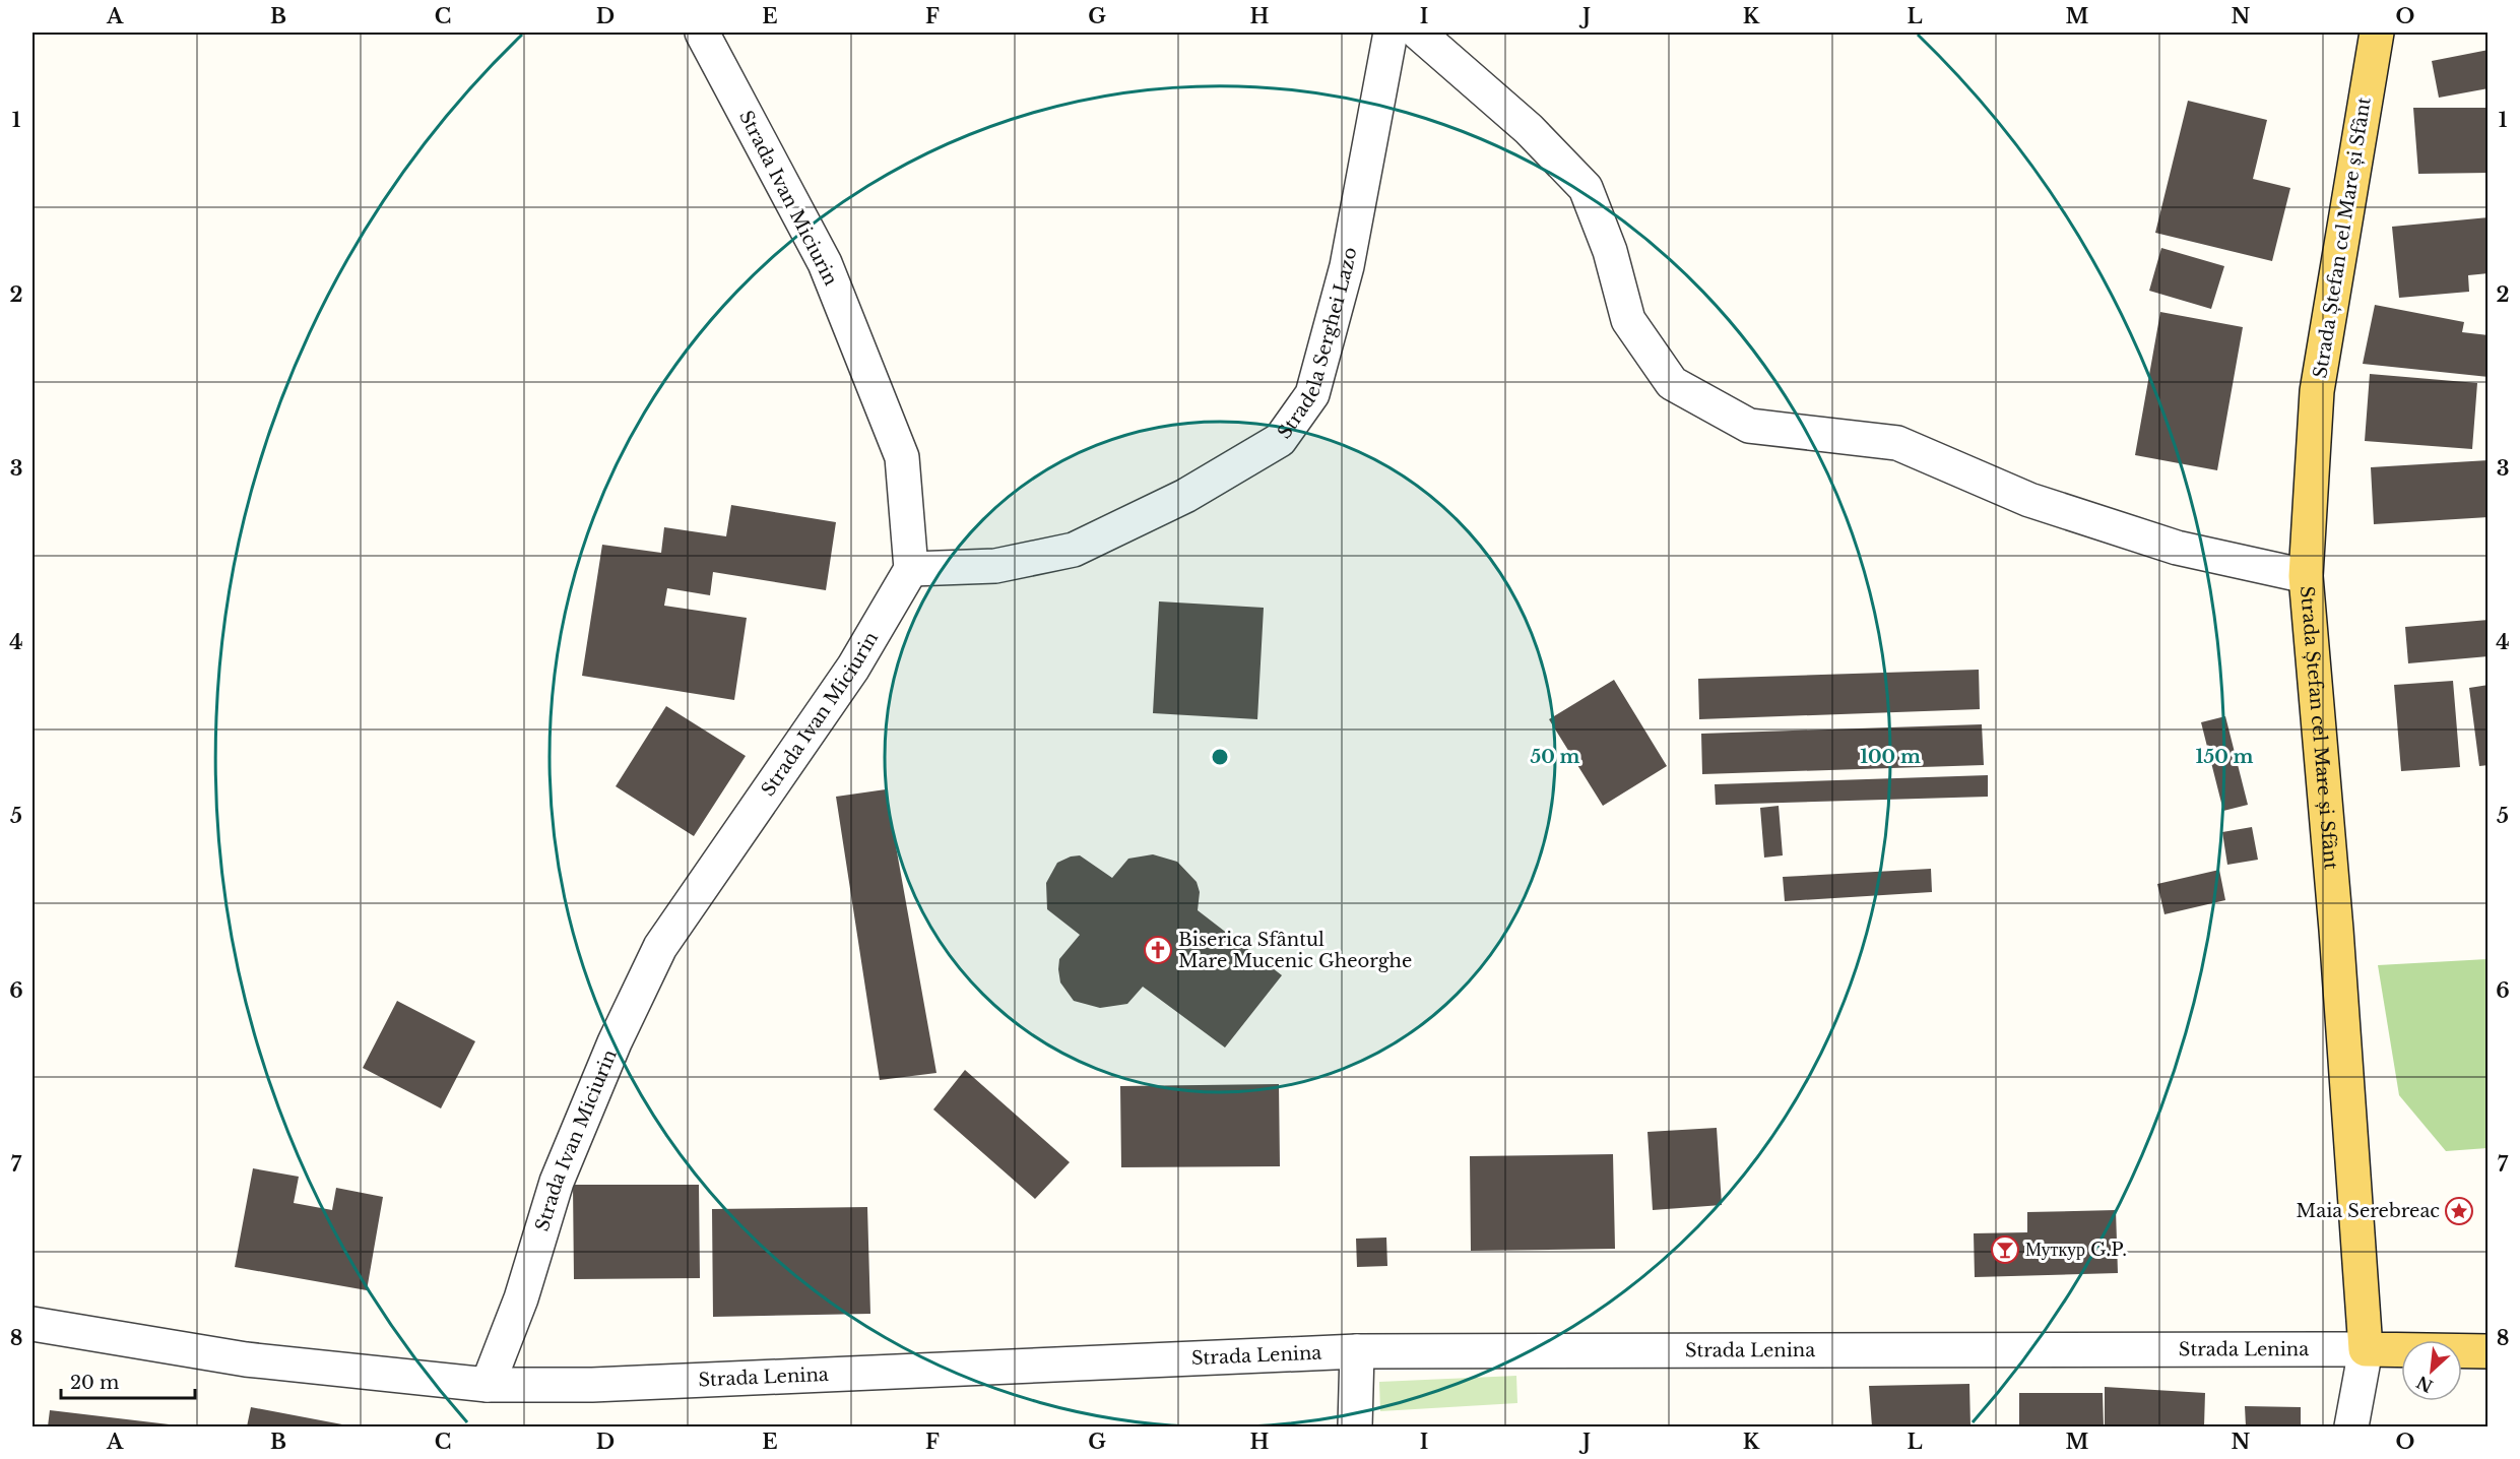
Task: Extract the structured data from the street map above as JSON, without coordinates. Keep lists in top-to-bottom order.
{
  "streets": {
    "main road": ["Strada Ștefan cel Mare și Sfânt", "Strada Lenina"],
    "street": ["Strada Ivan Miciurin", "Stradela Serghei Lazo"]
  },
  "crossings": [
    ["Strada Ivan Miciurin", "Stradela Serghei Lazo"],
    ["Strada Ivan Miciurin", "Strada Lenina"],
    ["Strada Ștefan cel Mare și Sfânt", "Strada Lenina"]
  ],
  "places": {
    "church": ["Biserica Sfântul Mare Mucenic Gheorghe"],
    "place": ["Maia Serebreac"],
    "bar": ["Муткур G.P."]
  },
  "scale_bar": "20 m",
  "north": "bottom left",
  "grid": {
    "columns": [
      "A",
      "B",
      "C",
      "D",
      "E",
      "F",
      "G",
      "H",
      "I",
      "J",
      "K",
      "L",
      "M",
      "N",
      "O"
    ],
    "rows": [
      "1",
      "2",
      "3",
      "4",
      "5",
      "6",
      "7",
      "8"
    ]
  },
  "rings": ["50 m", "100 m", "150 m"]
}
